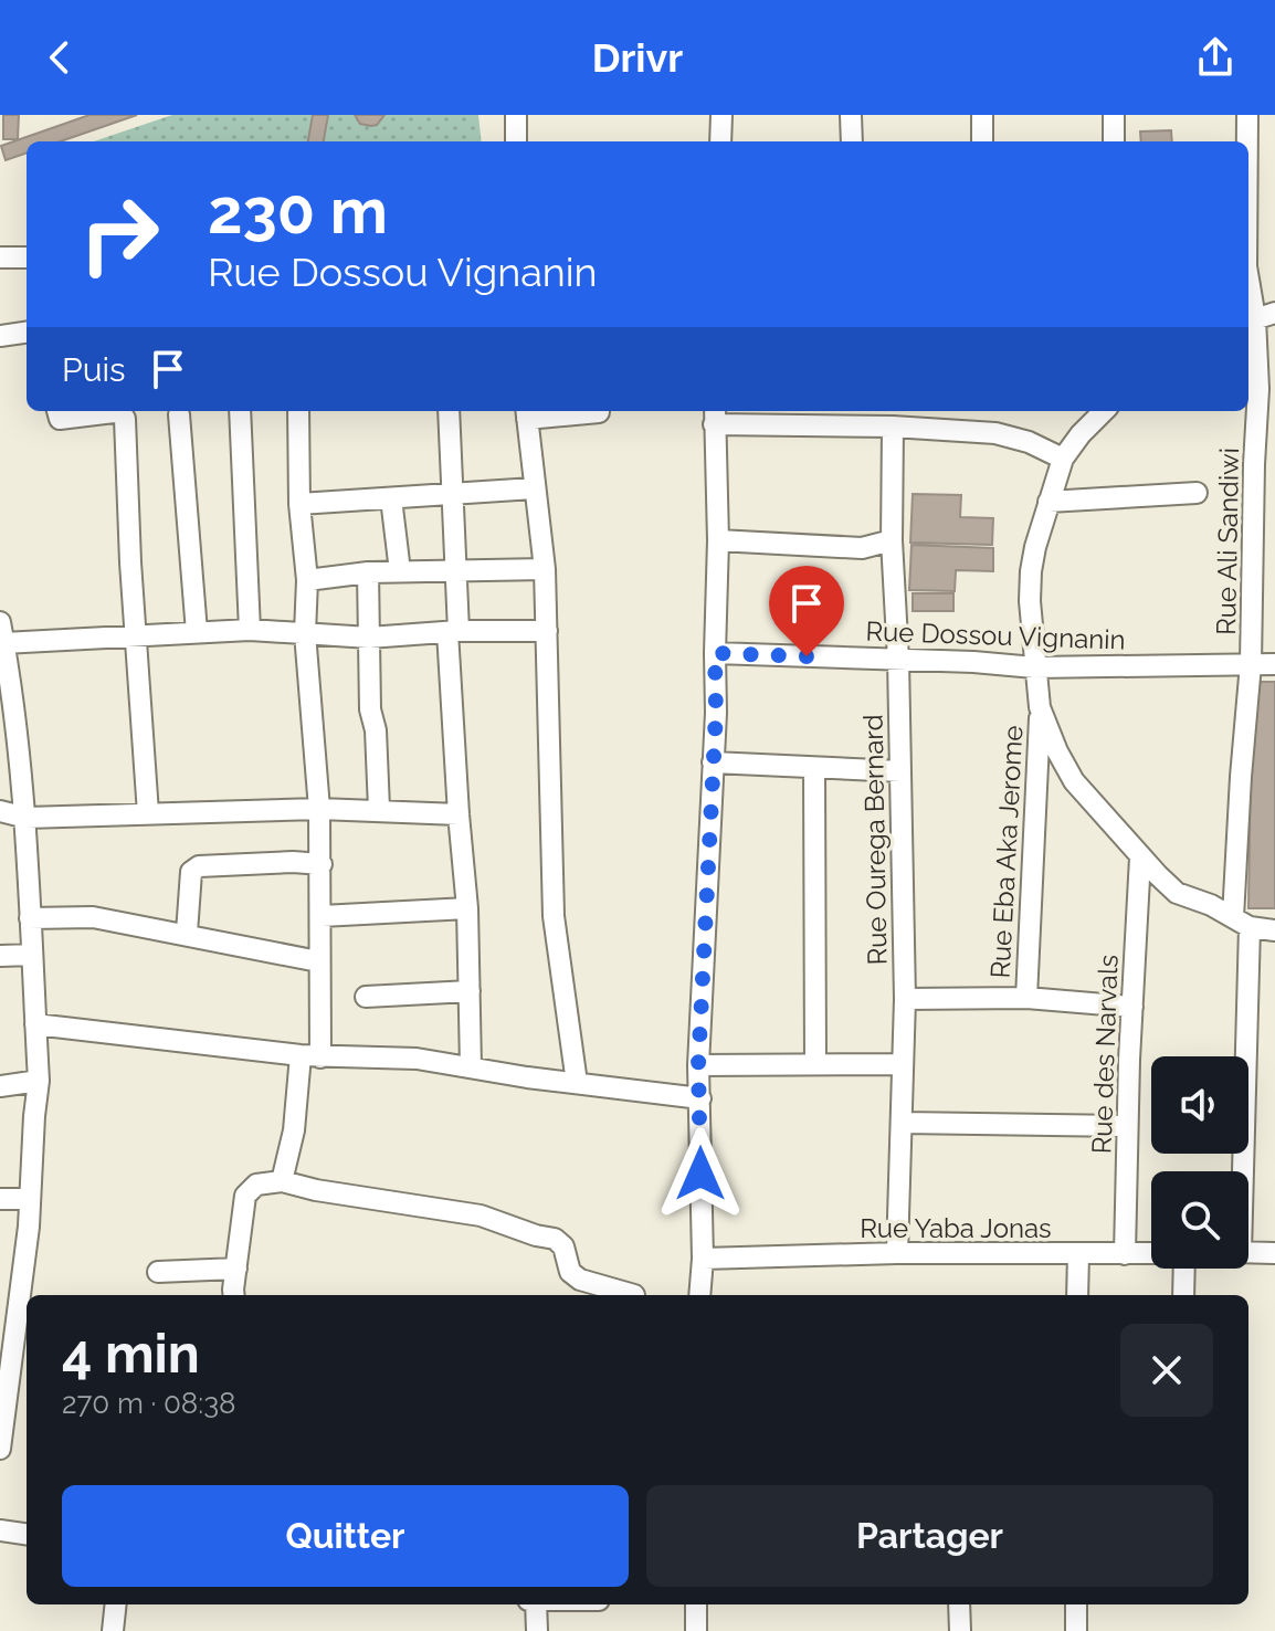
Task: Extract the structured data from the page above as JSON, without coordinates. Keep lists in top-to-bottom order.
{
  "streets": {
    "street": [
      "Rue Ali Sandiwi",
      "Rue Dossou Vignanin",
      "Rue Ourega Bernard",
      "Rue Eba Aka Jerome",
      "Rue des Narvals",
      "Rue Yaba Jonas"
    ]
  },
  "crossings": [
    ["Rue Ali Sandiwi", "Rue Dossou Vignanin"],
    ["Rue Dossou Vignanin", "Rue Ourega Bernard"],
    ["Rue Ourega Bernard", "Rue Yaba Jonas"],
    ["Rue des Narvals", "Rue Yaba Jonas"]
  ],
  "page": {
    "header": "Drivr",
    "turn": ["230 m", "Rue Dossou Vignanin"],
    "then": "Puis",
    "heading": ["4 min", "270 m · 08:38"],
    "buttons": ["Quitter", "Partager"]
  }
}
